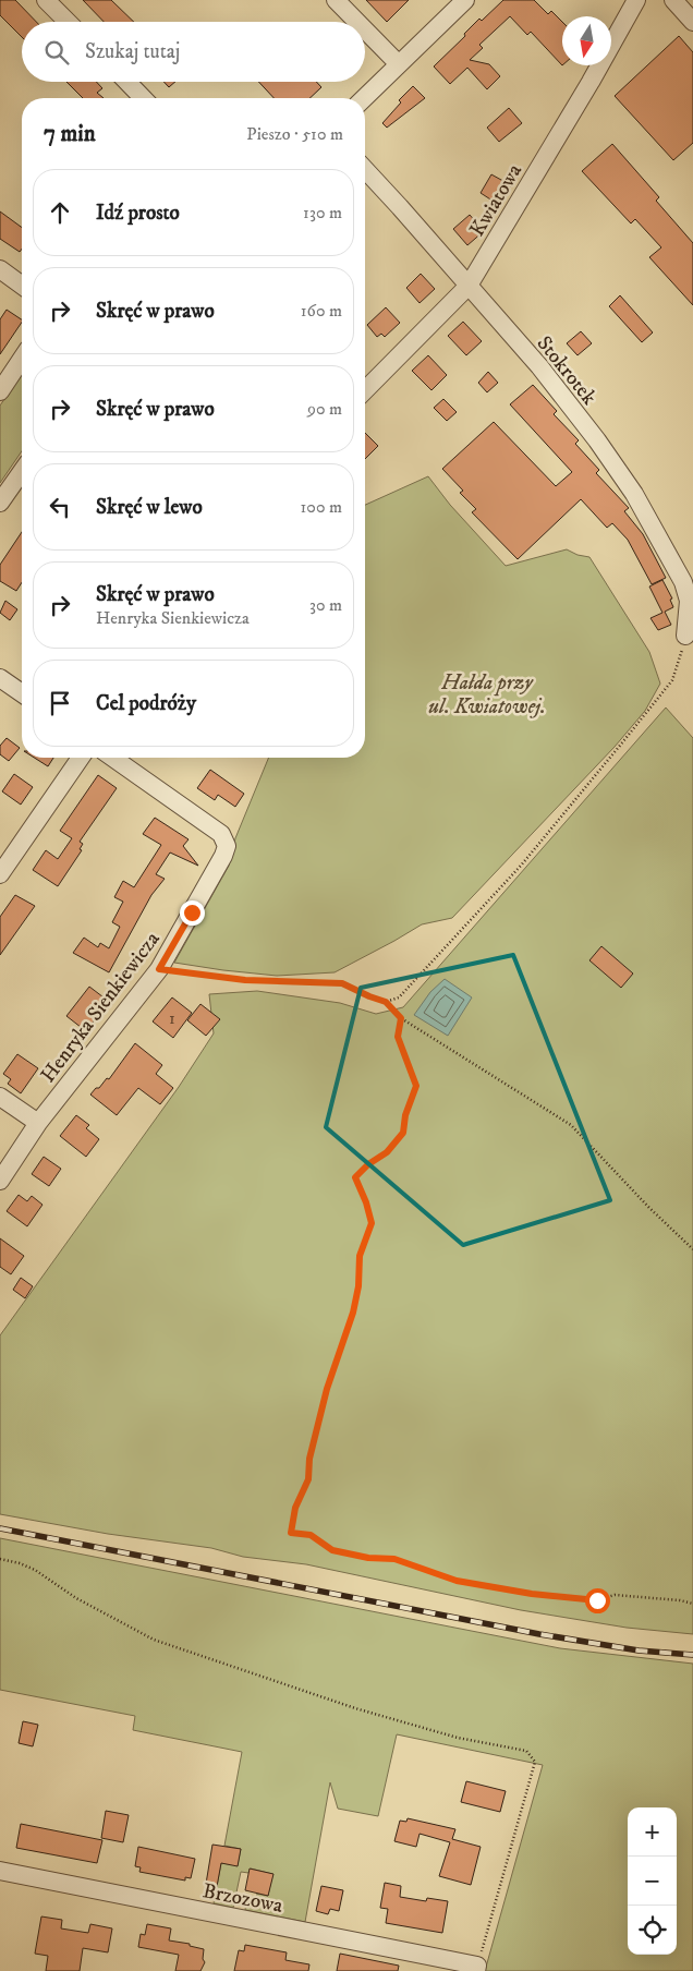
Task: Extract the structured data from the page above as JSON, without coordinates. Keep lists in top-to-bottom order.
{
  "streets": {
    "street": [
      "Kwiatowa",
      "Stokrotek",
      "Henryka Sienkiewicza",
      "Brzozowa"
    ]
  },
  "crossings": [
    ["Kwiatowa", "Stokrotek"]
  ],
  "parks": ["Hałda przy ul. Kwiatowej."],
  "house_numbers": ["1"],
  "north": "bottom",
  "page": {
    "search": "Szukaj tutaj",
    "heading": ["7 min", "Pieszo · 510 m"],
    "list": [
      ["Idź prosto", "130 m"],
      ["Skręć w prawo", "160 m"],
      ["Skręć w prawo", "90 m"],
      ["Skręć w lewo", "100 m"],
      ["Skręć w prawo", "Henryka Sienkiewicza", "30 m"],
      "Cel podróży"
    ],
    "map_buttons": ["+", "−"]
  }
}
